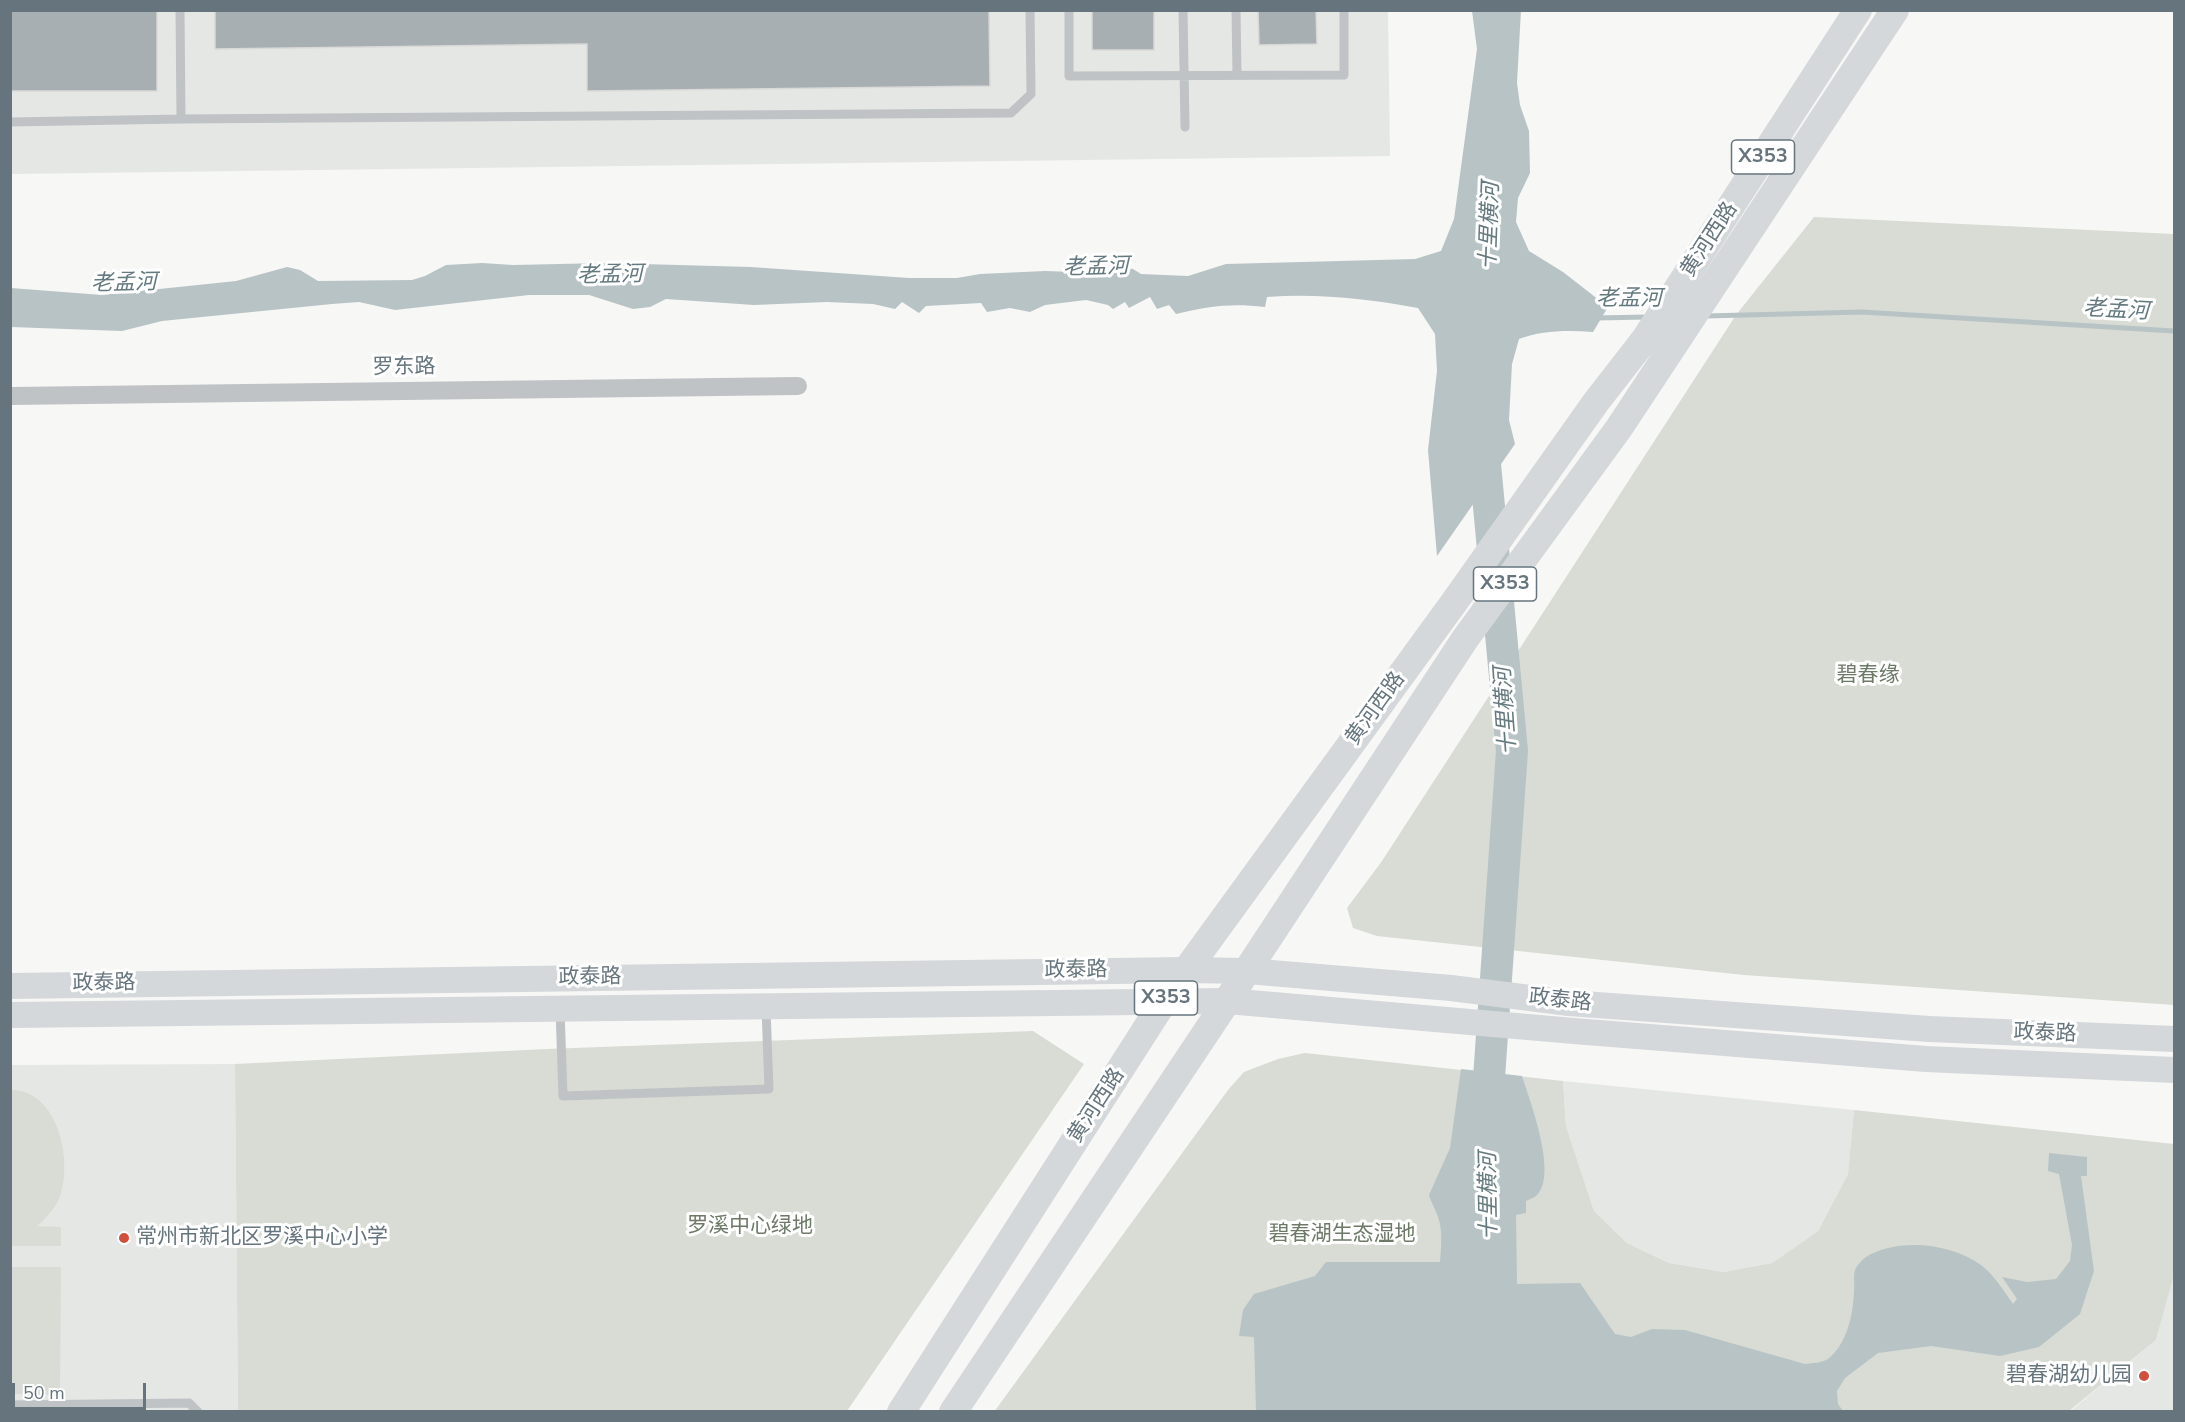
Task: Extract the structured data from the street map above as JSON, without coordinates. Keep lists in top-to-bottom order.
{
  "streets": {
    "main road": ["X353", "黄河西路", "政泰路"],
    "street": ["罗东路"]
  },
  "crossings": [
    ["黄河西路", "政泰路"]
  ],
  "water": ["十里横河", "老孟河"],
  "parks": ["碧春缘", "罗溪中心绿地", "碧春湖生态湿地"],
  "places": ["常州市新北区罗溪中心小学", "碧春湖幼儿园"],
  "scale_bar": "50 m"
}
